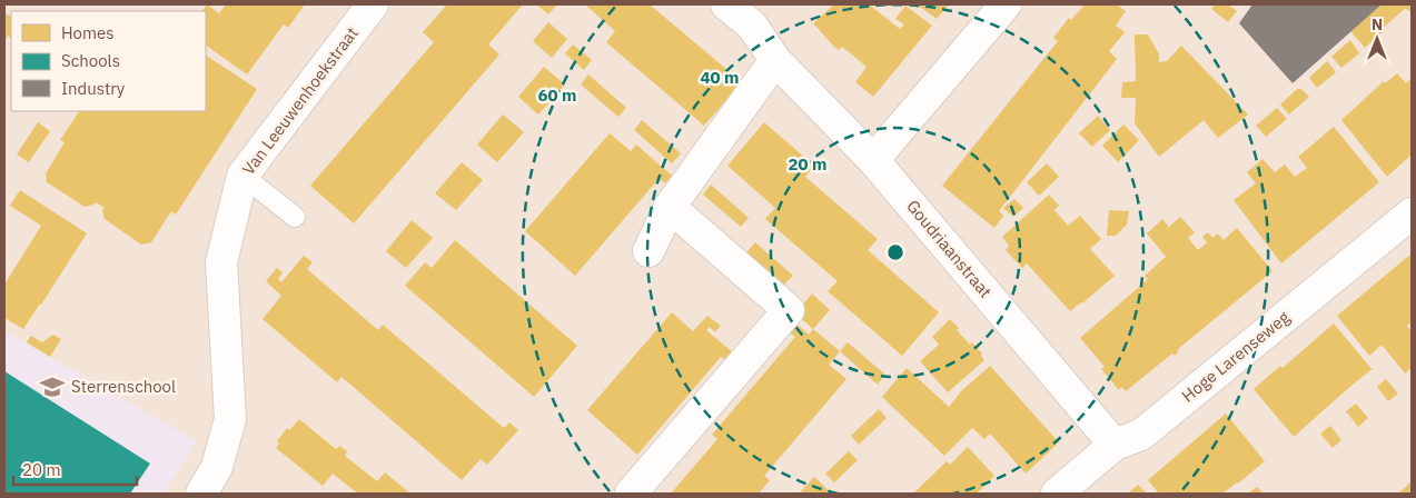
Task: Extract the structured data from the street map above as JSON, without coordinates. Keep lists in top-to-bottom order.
{
  "streets": {
    "street": ["Van Leeuwenhoekstraat", "Goudriaanstraat", "Hoge Larenseweg"]
  },
  "crossings": [
    ["Goudriaanstraat", "Hoge Larenseweg"]
  ],
  "places": {
    "school or university": ["Sterrenschool"]
  },
  "legend": ["Homes", "Schools", "Industry"],
  "scale_bar": "20 m",
  "north": "top",
  "rings": ["40 m", "60 m", "20 m"]
}
